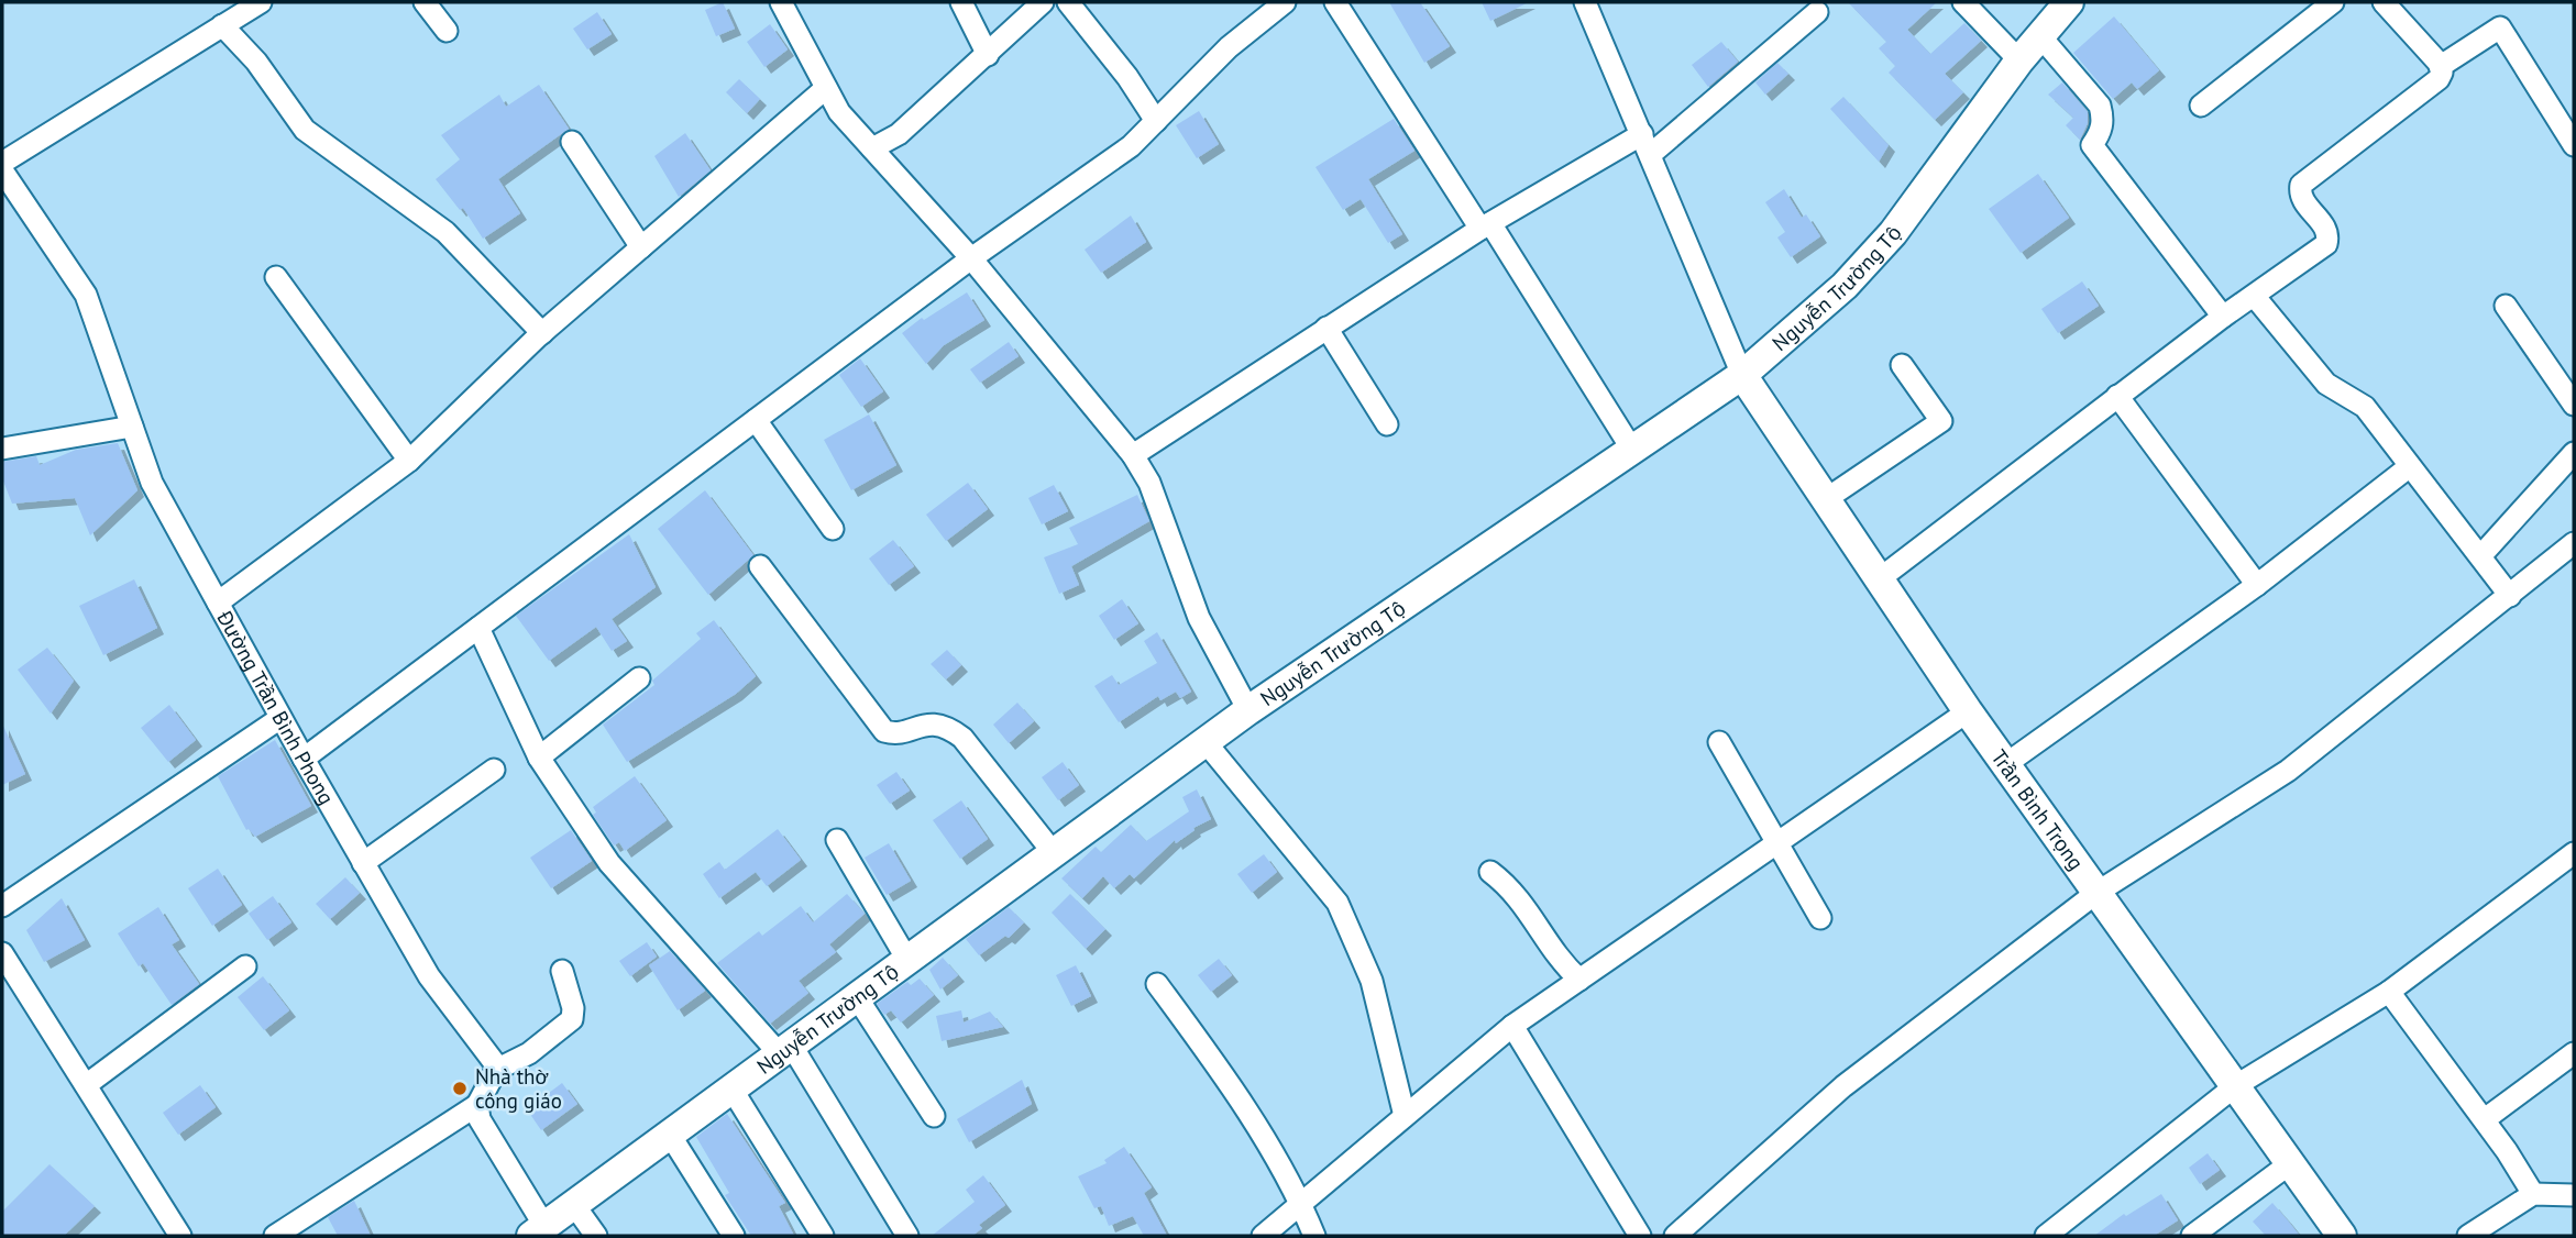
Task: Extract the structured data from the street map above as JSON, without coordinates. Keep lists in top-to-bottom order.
{
  "streets": {
    "main road": ["Nguyễn Trường Tộ", "Trần Bình Trọng"],
    "street": ["Đường Trần Bình Phong"]
  },
  "crossings": [
    ["Nguyễn Trường Tộ", "Trần Bình Trọng"]
  ],
  "places": ["Nhà thờ công giáo"]
}
